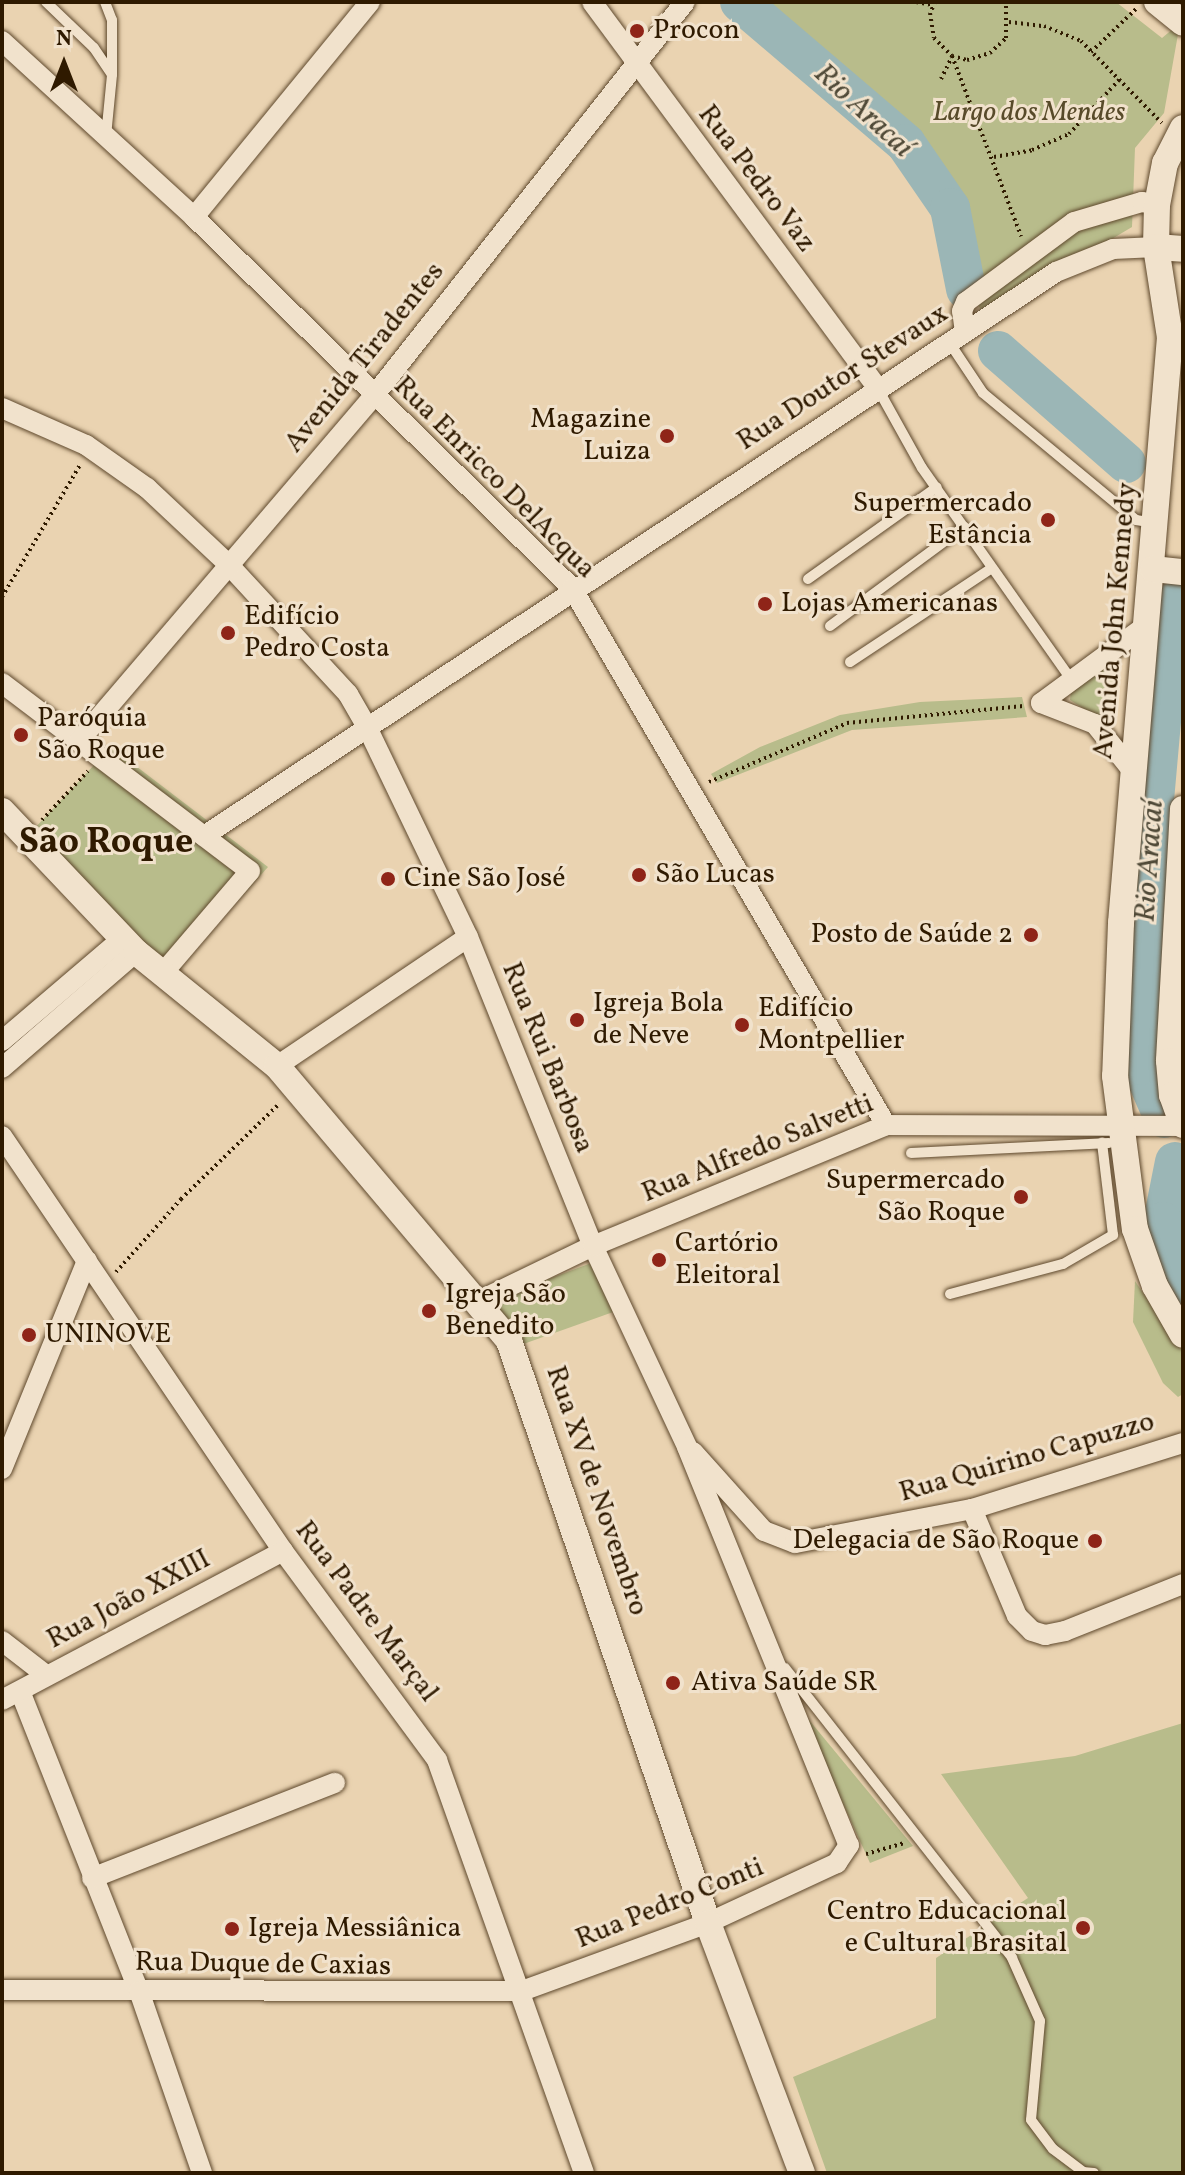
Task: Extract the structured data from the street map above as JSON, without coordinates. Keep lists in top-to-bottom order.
{
  "streets": {
    "main road": ["Avenida John Kennedy", "Rua XV de Novembro"],
    "street": [
      "Rua Pedro Vaz",
      "Avenida Tiradentes",
      "Rua Doutor Stevaux",
      "Rua Enricco DelAcqua",
      "Rua Rui Barbosa",
      "Rua Alfredo Salvetti",
      "Rua Quirino Capuzzo",
      "Rua João XXIII",
      "Rua Padre Marçal",
      "Rua Pedro Conti",
      "Rua Duque de Caxias"
    ]
  },
  "crossings": [
    ["Rua Pedro Vaz", "Avenida Tiradentes"],
    ["Rua Pedro Vaz", "Rua Doutor Stevaux"],
    ["Avenida Tiradentes", "Rua Enricco DelAcqua"],
    ["Avenida Tiradentes", "Rua Rui Barbosa"],
    ["Rua Doutor Stevaux", "Rua Enricco DelAcqua"],
    ["Rua Doutor Stevaux", "Avenida John Kennedy"],
    ["Rua Doutor Stevaux", "Rua Rui Barbosa"],
    ["Rua Enricco DelAcqua", "Rua Alfredo Salvetti"],
    ["Avenida John Kennedy", "Rua Alfredo Salvetti"],
    ["Rua Rui Barbosa", "Rua Alfredo Salvetti"],
    ["Rua Rui Barbosa", "Rua Quirino Capuzzo"],
    ["Rua Rui Barbosa", "Rua Pedro Conti"],
    ["Rua Alfredo Salvetti", "Rua XV de Novembro"],
    ["Rua XV de Novembro", "Rua Pedro Conti"],
    ["Rua João XXIII", "Rua Padre Marçal"],
    ["Rua Padre Marçal", "Rua Pedro Conti"],
    ["Rua Padre Marçal", "Rua Duque de Caxias"],
    ["Rua Pedro Conti", "Rua Duque de Caxias"]
  ],
  "districts": ["São Roque"],
  "water": ["Rio Aracaí"],
  "parks": ["Largo dos Mendes"],
  "places": [
    "Procon",
    "Magazine Luiza",
    "Supermercado Estância",
    "Lojas Americanas",
    "Edifício Pedro Costa",
    "Paróquia São Roque",
    "São Lucas",
    "Cine São José",
    "Posto de Saúde 2",
    "Igreja Bola de Neve",
    "Edifício Montpellier",
    "Supermercado São Roque",
    "Cartório Eleitoral",
    "Igreja São Benedito",
    "UNINOVE",
    "Delegacia de São Roque",
    "Ativa Saúde SR",
    "Centro Educacional e Cultural Brasital",
    "Igreja Messiânica"
  ],
  "north": "top"
}
